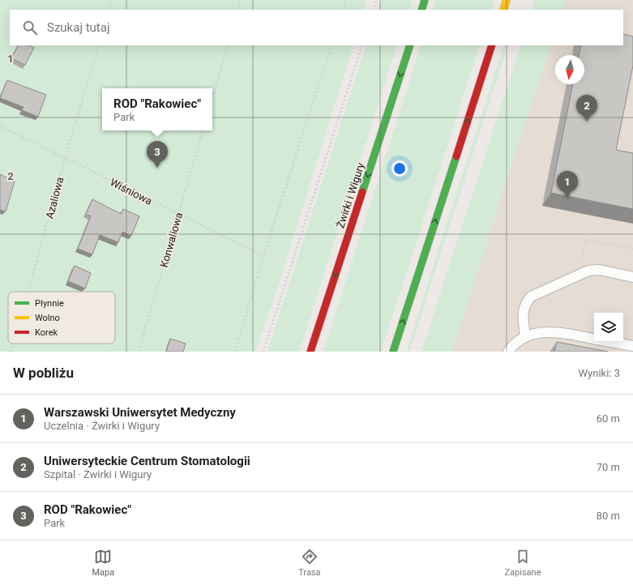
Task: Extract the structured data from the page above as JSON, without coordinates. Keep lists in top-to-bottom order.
{
  "streets": {
    "main road": ["Żwirki i Wigury"],
    "path": ["Wiśniowa", "Azaliowa", "Konwaliowa"]
  },
  "crossings": [
    ["Wiśniowa", "Azaliowa"],
    ["Wiśniowa", "Konwaliowa"]
  ],
  "one_way": ["Żwirki i Wigury"],
  "legend": ["Płynnie", "Wolno", "Korek"],
  "north": "bottom",
  "page": {
    "search": "Szukaj tutaj",
    "popup": ["ROD \"Rakowiec\"", "Park"],
    "pins": ["2", "3", "1"],
    "heading": ["W pobliżu", "Wyniki: 3"],
    "list": [
      {
        "mark": "1",
        "name": "Warszawski Uniwersytet Medyczny",
        "note": "Uczelnia · Żwirki i Wigury",
        "value": "60 m"
      },
      {
        "mark": "2",
        "name": "Uniwersyteckie Centrum Stomatologii",
        "note": "Szpital · Żwirki i Wigury",
        "value": "70 m"
      },
      {
        "mark": "3",
        "name": "ROD \"Rakowiec\"",
        "note": "Park",
        "value": "80 m"
      }
    ],
    "nav": ["Mapa", "Trasa", "Zapisane"]
  },
  "grid": {
    "rows": ["1", "2"]
  }
}
